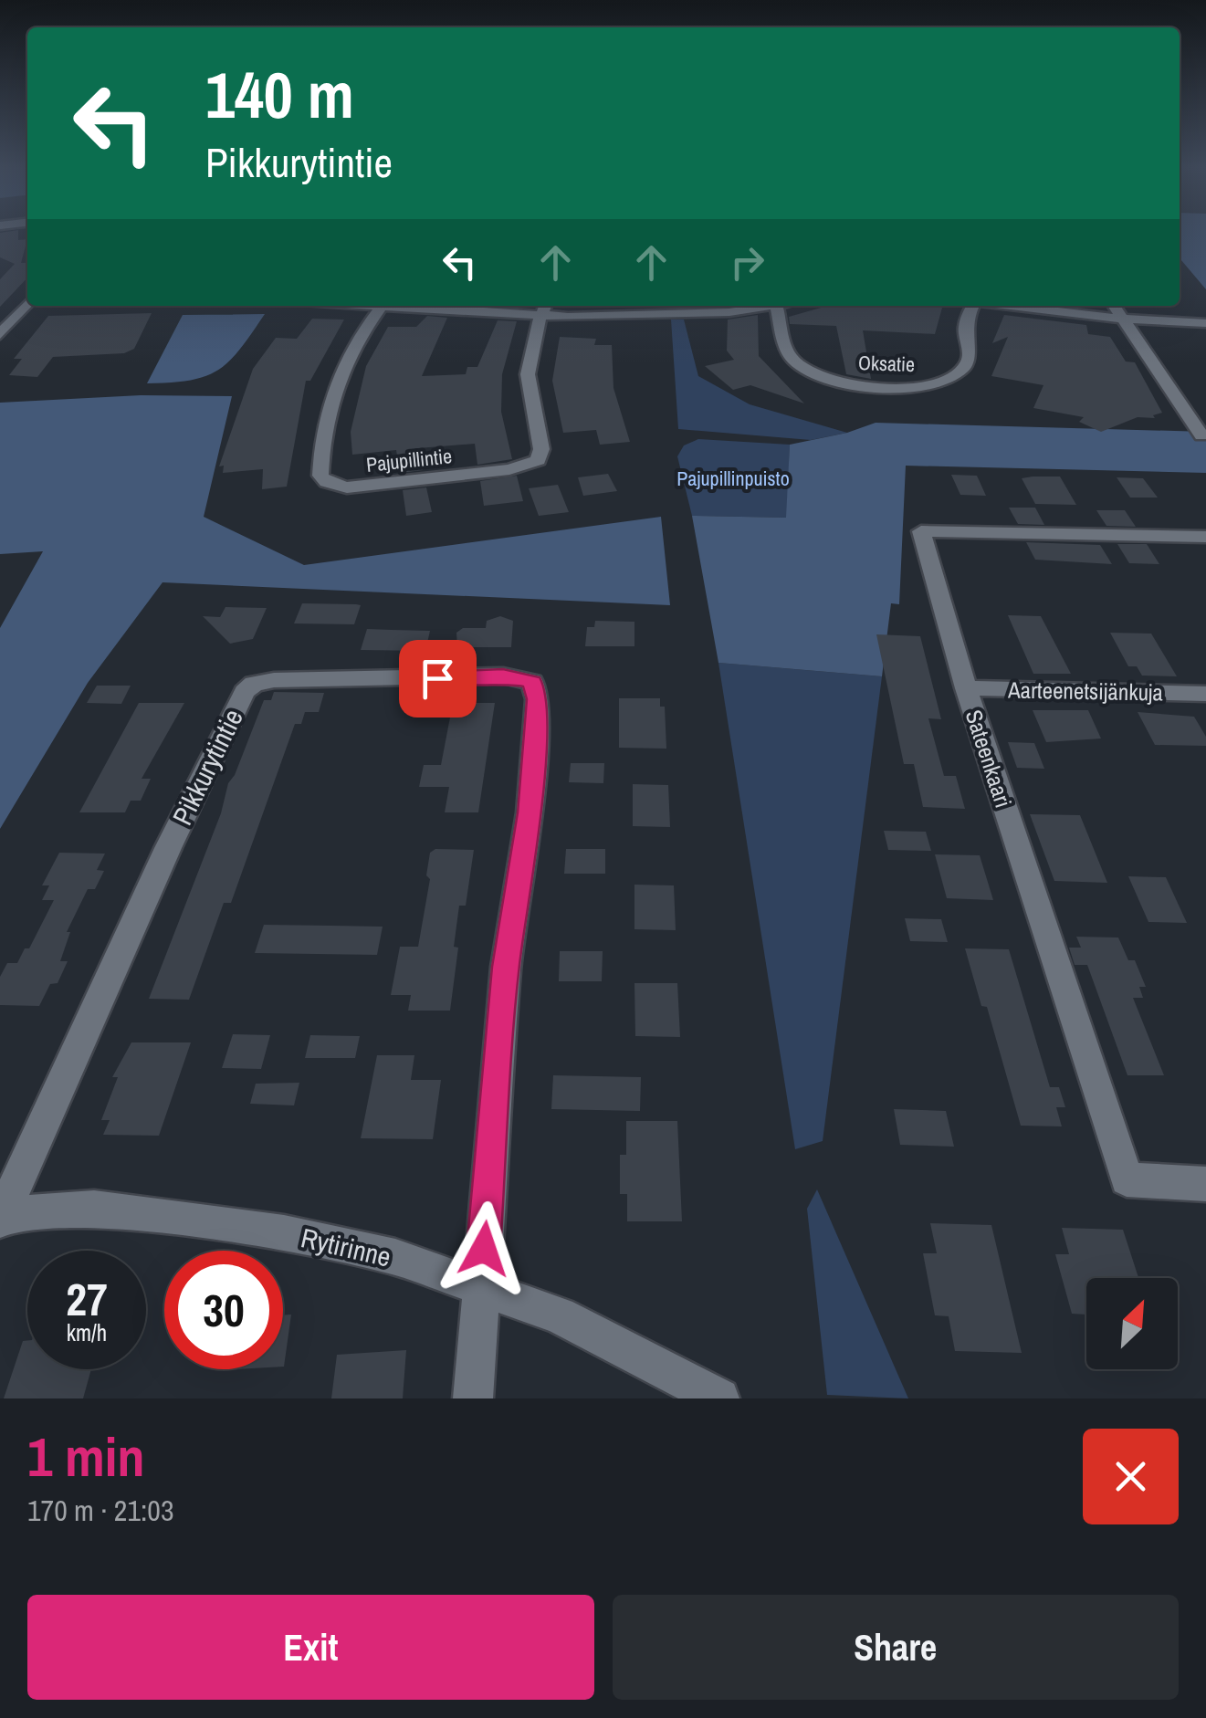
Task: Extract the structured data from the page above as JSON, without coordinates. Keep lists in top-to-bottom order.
{
  "streets": {
    "street": [
      "Oksatie",
      "Pajupillintie",
      "Aarteenetsijänkuja",
      "Sateenkaari",
      "Pikkurytintie",
      "Rytirinne"
    ]
  },
  "crossings": [
    ["Aarteenetsijänkuja", "Sateenkaari"],
    ["Pikkurytintie", "Rytirinne"]
  ],
  "parks": ["Pajupillinpuisto"],
  "north": "top right",
  "page": {
    "turn": ["140 m", "Pikkurytintie"],
    "speed": "27 km/h",
    "limit": "30",
    "heading": ["1 min", "170 m · 21:03"],
    "buttons": ["Exit", "Share"]
  }
}
